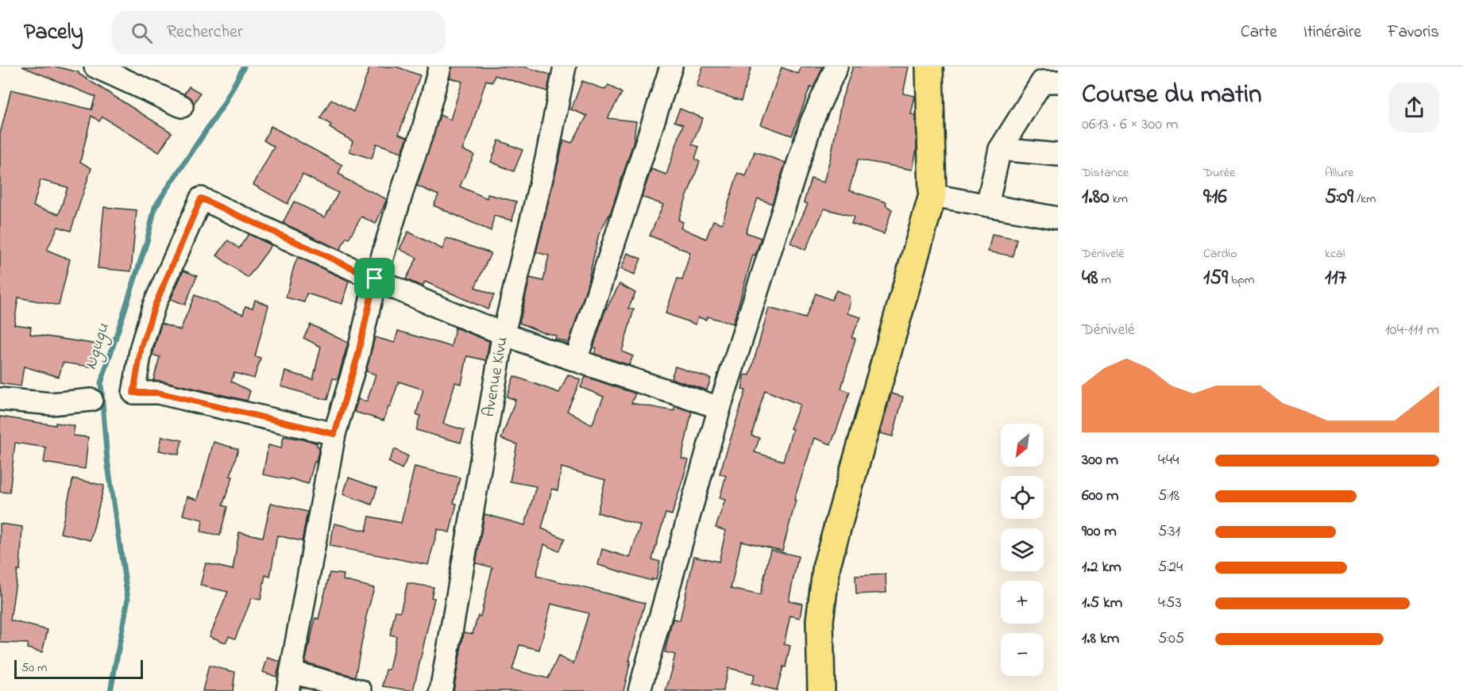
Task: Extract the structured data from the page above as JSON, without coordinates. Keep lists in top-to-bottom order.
{
  "streets": {
    "street": ["Avenue Kivu"]
  },
  "water": ["Ngugu"],
  "scale_bar": "50 m",
  "north": "bottom left",
  "page": {
    "header": "Pacely",
    "search": "Rechercher",
    "nav": ["Carte", "Itinéraire", "Favoris"],
    "heading": ["Course du matin", "06:13 · 6 × 300 m"],
    "stats": [
      ["Distance", "1.80 km"],
      ["Durée", "9:16"],
      ["Allure", "5:09 /km"],
      ["Dénivelé", "48 m"],
      ["Cardio", "159 bpm"],
      ["kcal", "117"]
    ],
    "chart": ["Dénivelé", "104–111 m"],
    "map_buttons": ["+", "−"],
    "list": [
      {
        "name": "300 m",
        "note": "4:44"
      },
      {
        "name": "600 m",
        "note": "5:18"
      },
      {
        "name": "900 m",
        "note": "5:31"
      },
      {
        "name": "1.2 km",
        "note": "5:24"
      },
      {
        "name": "1.5 km",
        "note": "4:53"
      },
      {
        "name": "1.8 km",
        "note": "5:05"
      }
    ],
    "scale": "50 m"
  }
}
